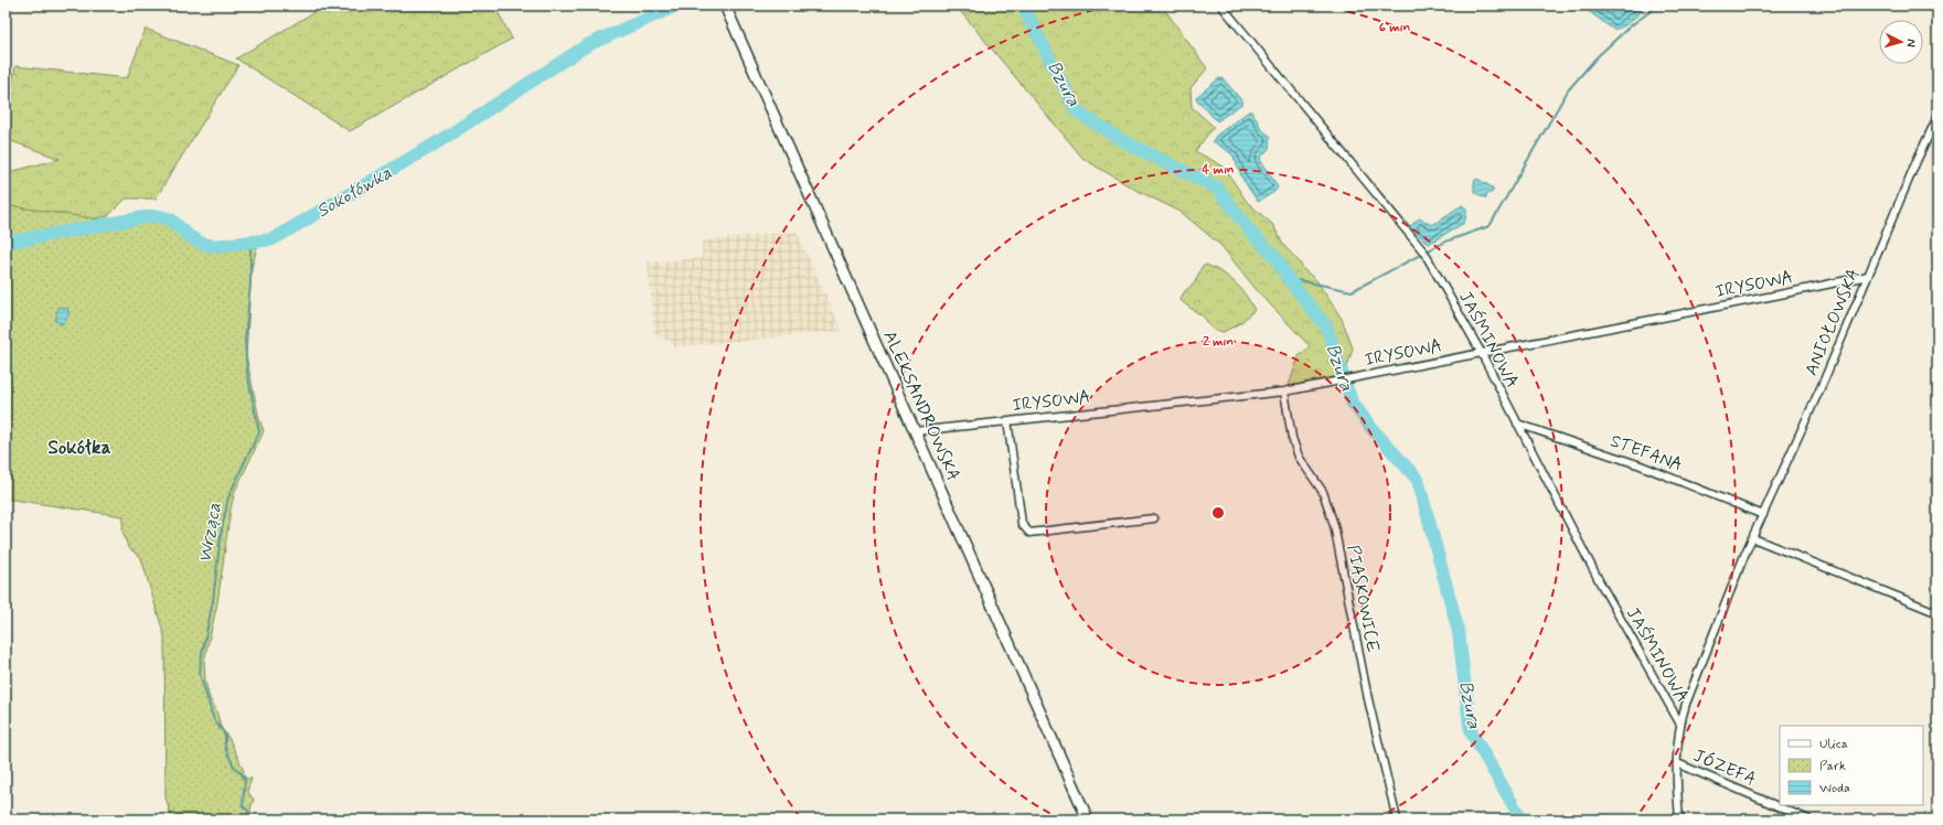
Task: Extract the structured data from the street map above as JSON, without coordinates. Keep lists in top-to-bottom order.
{
  "streets": {
    "main road": ["ALEKSANDROWSKA"],
    "street": [
      "IRYSOWA",
      "ANIOŁOWSKA",
      "JAŚMINOWA",
      "STEFANA",
      "PIASKOWICE",
      "JÓZEFA"
    ]
  },
  "crossings": [
    ["IRYSOWA", "ANIOŁOWSKA"],
    ["IRYSOWA", "JAŚMINOWA"],
    ["IRYSOWA", "ALEKSANDROWSKA"],
    ["IRYSOWA", "PIASKOWICE"],
    ["ANIOŁOWSKA", "JAŚMINOWA"],
    ["ANIOŁOWSKA", "STEFANA"],
    ["ANIOŁOWSKA", "JÓZEFA"],
    ["JAŚMINOWA", "STEFANA"]
  ],
  "districts": ["Sokółka"],
  "water": ["Bzura", "Sokołówka", "Wrząca"],
  "legend": ["Ulica", "Park", "Woda"],
  "north": "right",
  "rings": ["6 min", "4 min", "2 min"]
}
